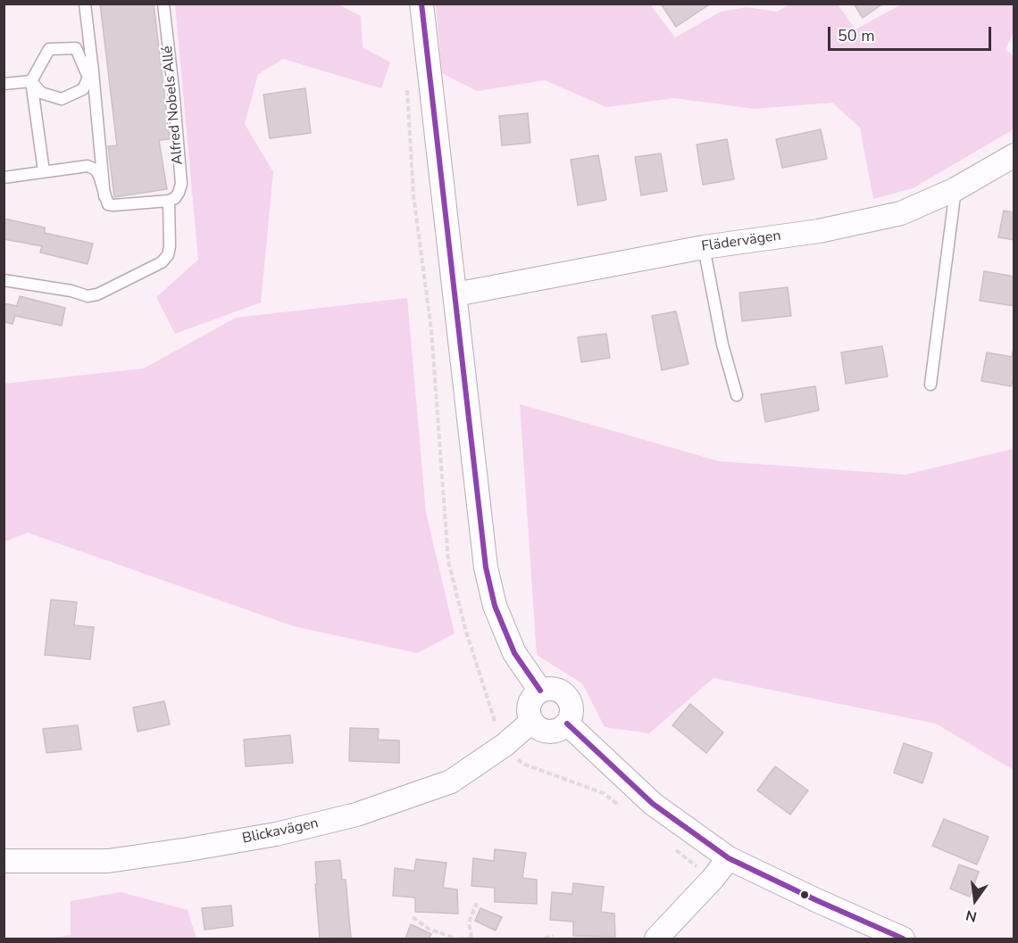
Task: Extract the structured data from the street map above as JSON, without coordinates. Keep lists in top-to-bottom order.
{
  "streets": {
    "street": ["Flädervägen", "Blickavägen"],
    "lane": ["Alfred Nobels Allé"]
  },
  "scale_bar": "50 m",
  "north": "bottom"
}
